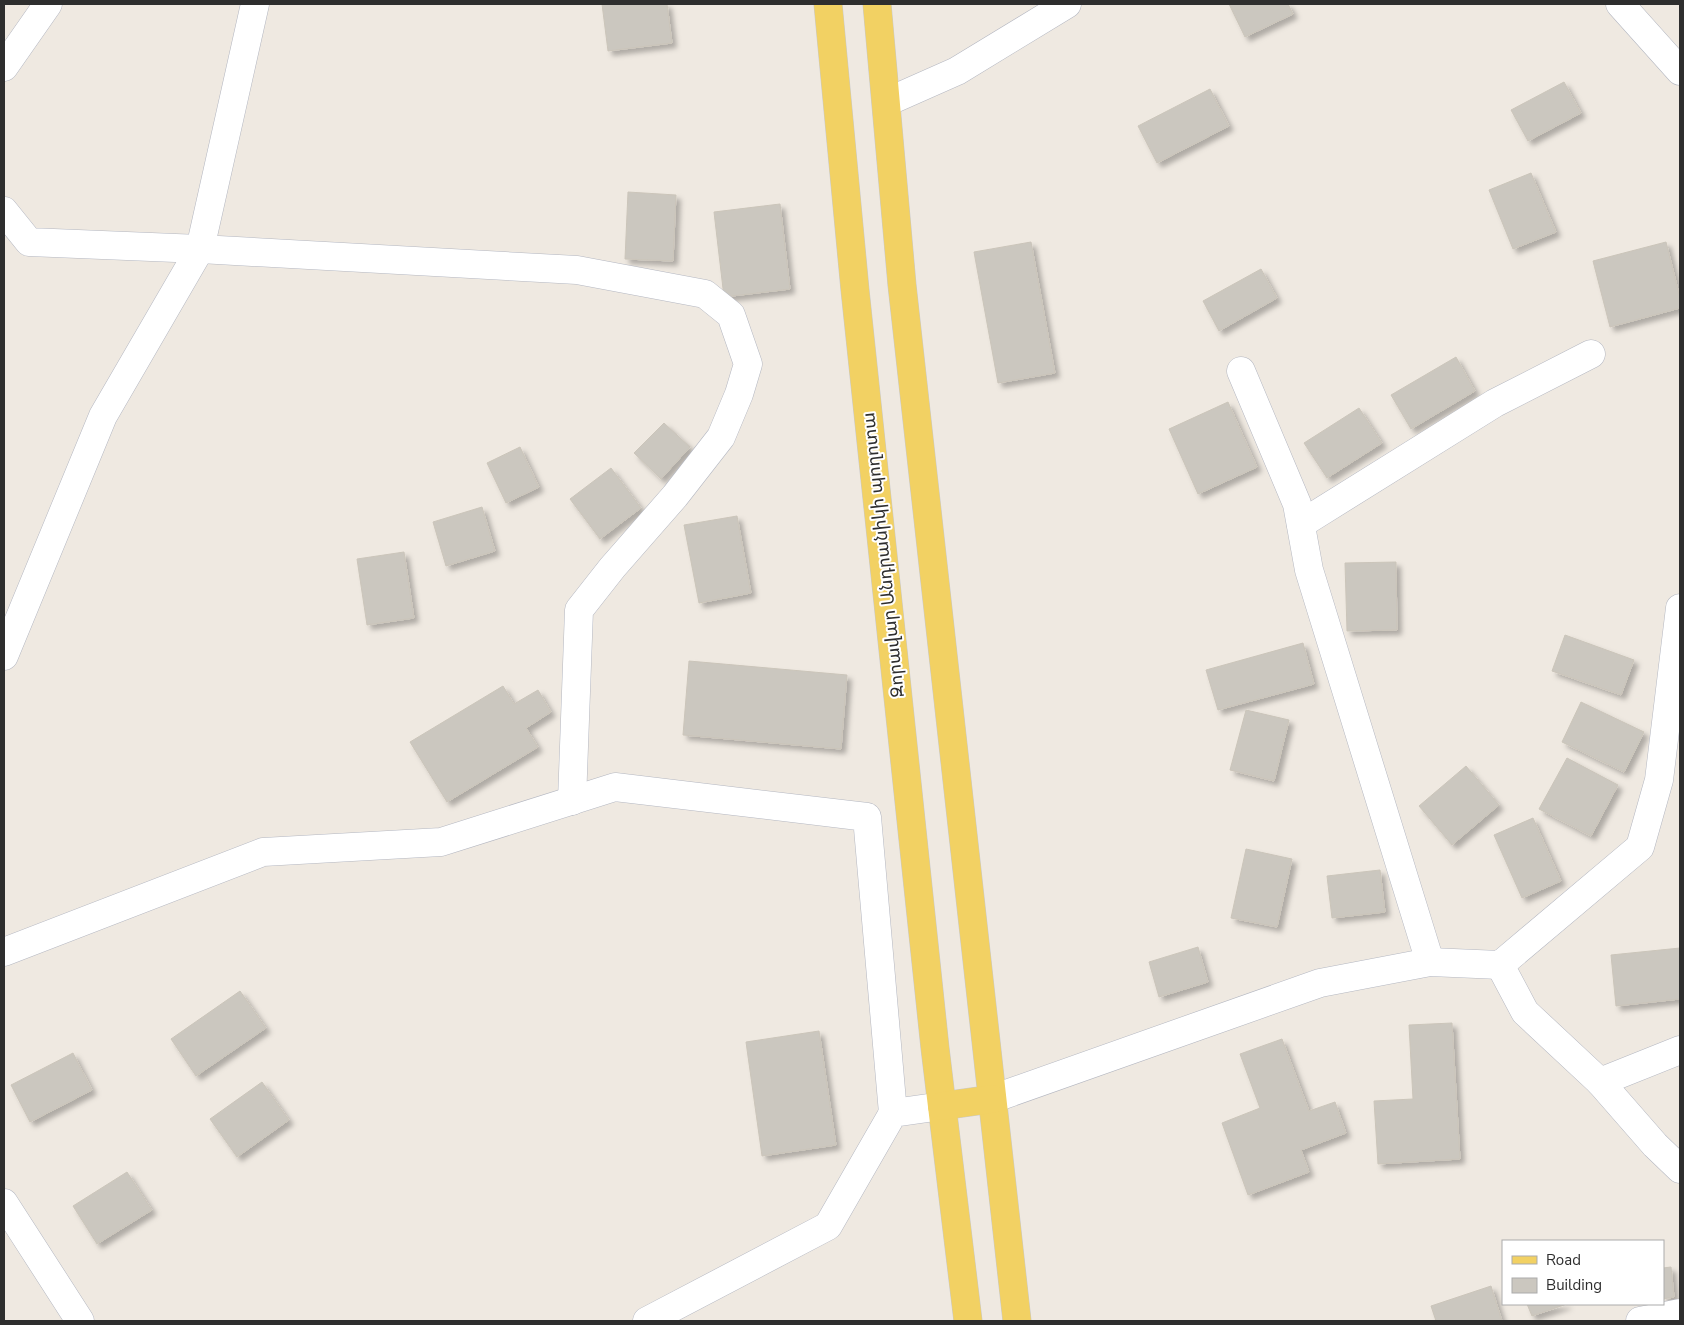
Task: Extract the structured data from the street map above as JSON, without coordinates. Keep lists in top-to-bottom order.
{
  "streets": {
    "main road": ["Զորավար Անդրանիկի պողոտա"]
  },
  "legend": ["Road", "Building"]
}
